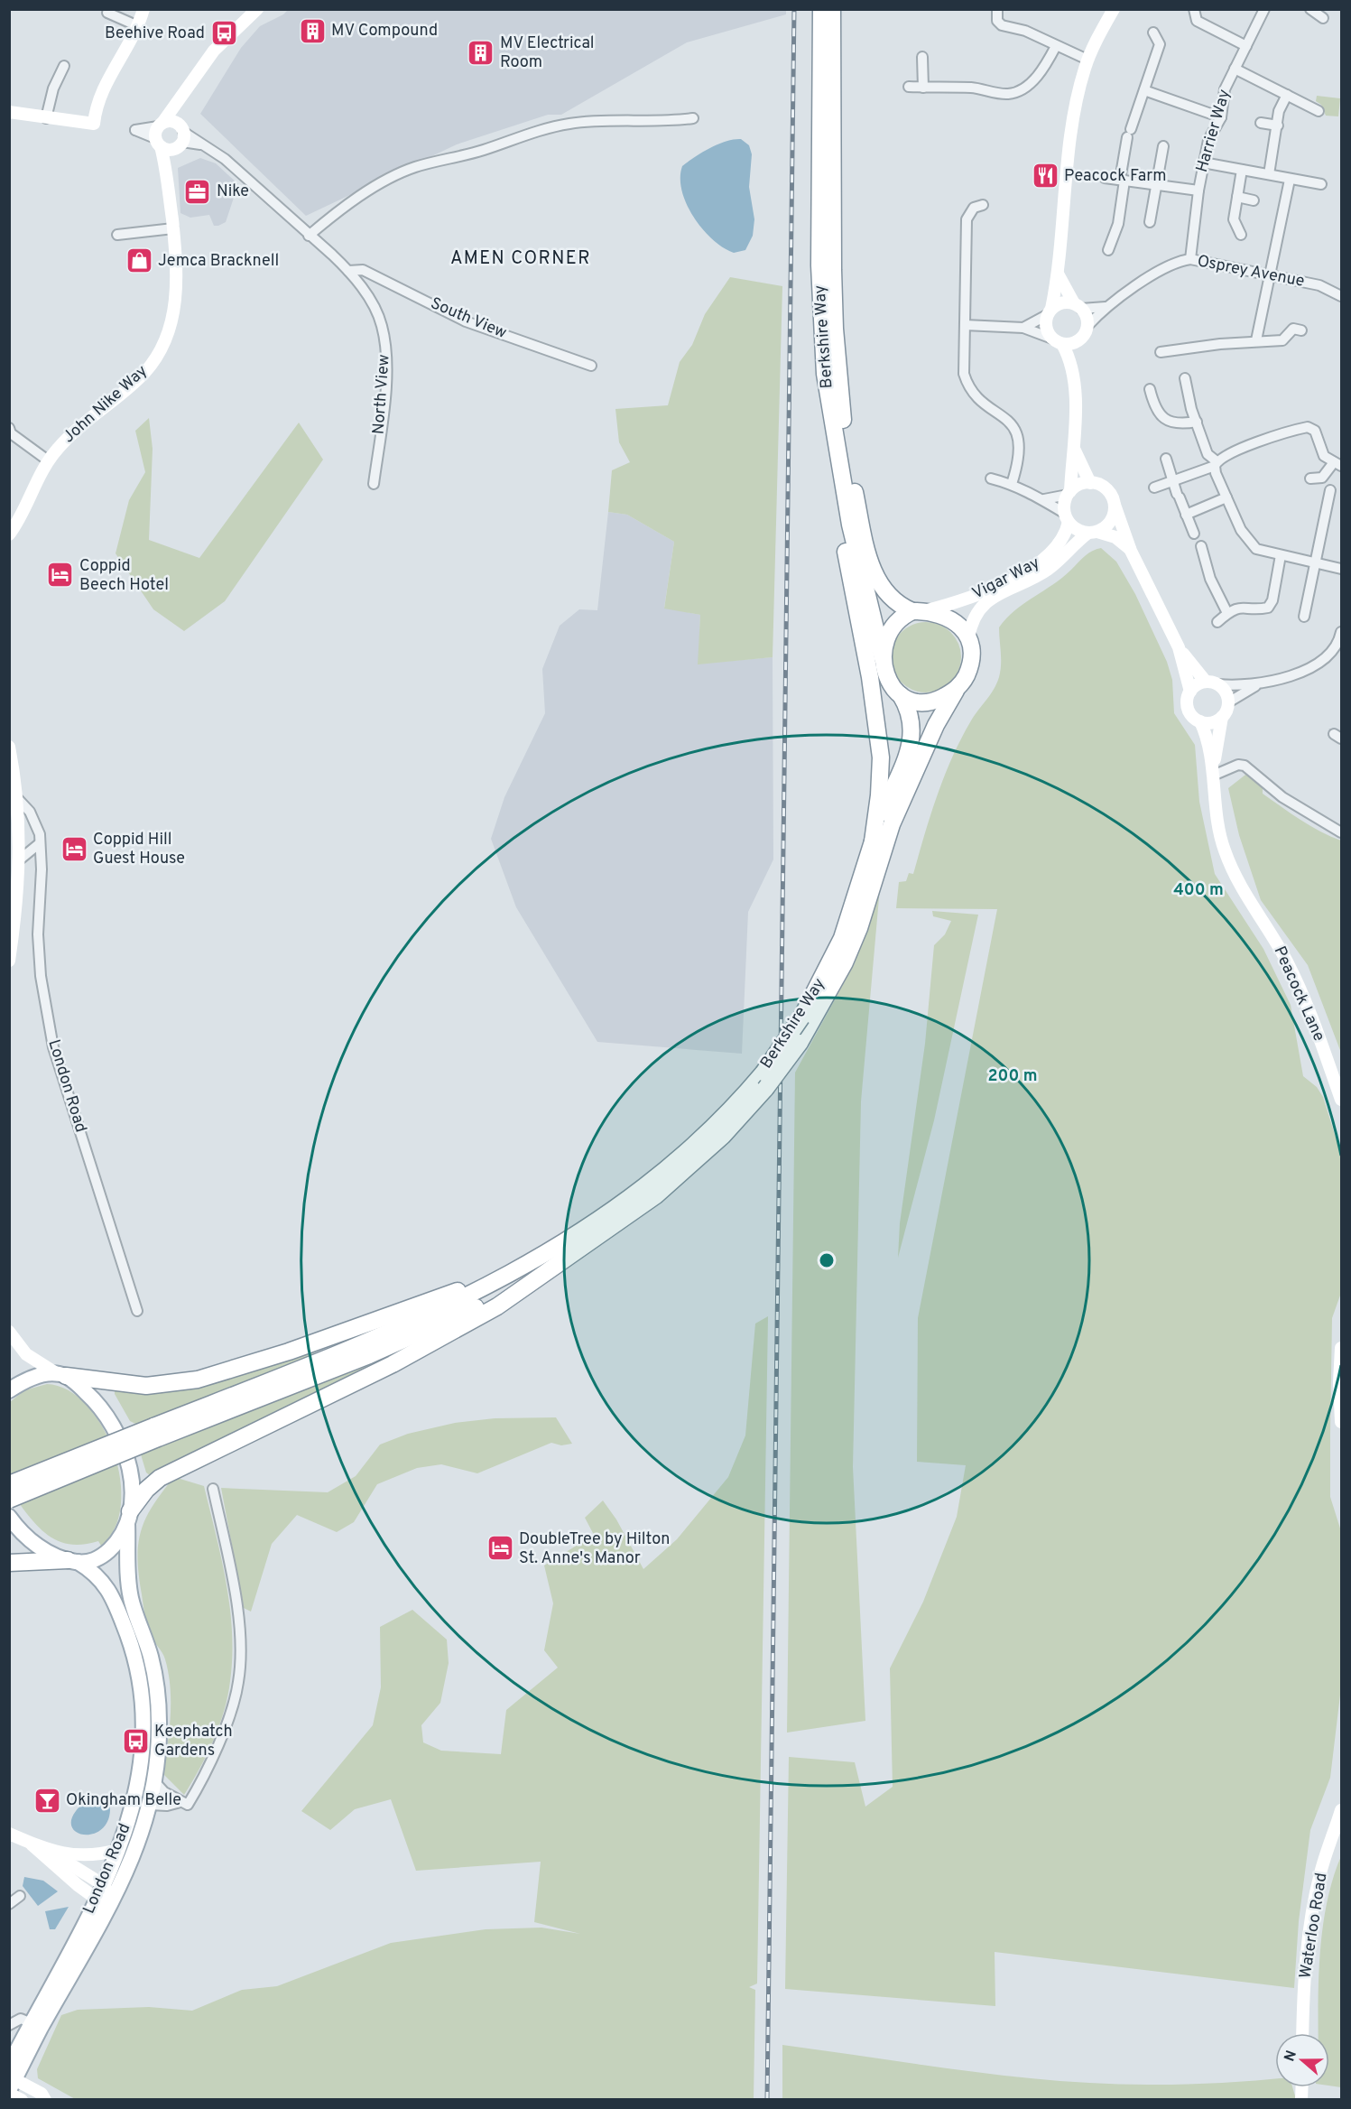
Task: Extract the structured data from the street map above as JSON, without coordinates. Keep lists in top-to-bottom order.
{
  "streets": {
    "highway": ["Berkshire Way"],
    "main road": ["London Road"],
    "street": [
      "Harrier Way",
      "Osprey Avenue",
      "South View",
      "North View",
      "John Nike Way",
      "Vigar Way",
      "Peacock Lane",
      "Waterloo Road"
    ]
  },
  "crossings": [
    ["Harrier Way", "Osprey Avenue"],
    ["South View", "North View"],
    ["Berkshire Way", "Vigar Way"]
  ],
  "districts": ["AMEN CORNER"],
  "places": {
    "building": ["MV Compound", "MV Electrical Room"],
    "bus stop": ["Beehive Road", "Keephatch Gardens"],
    "restaurant": ["Peacock Farm"],
    "office": ["Nike"],
    "shop": ["Jemca Bracknell"],
    "hotel": ["Coppid Beech Hotel", "Coppid Hill Guest House", "DoubleTree by Hilton St. Anne's Manor"],
    "bar": ["Okingham Belle"]
  },
  "north": "left",
  "rings": ["400 m", "200 m"]
}
